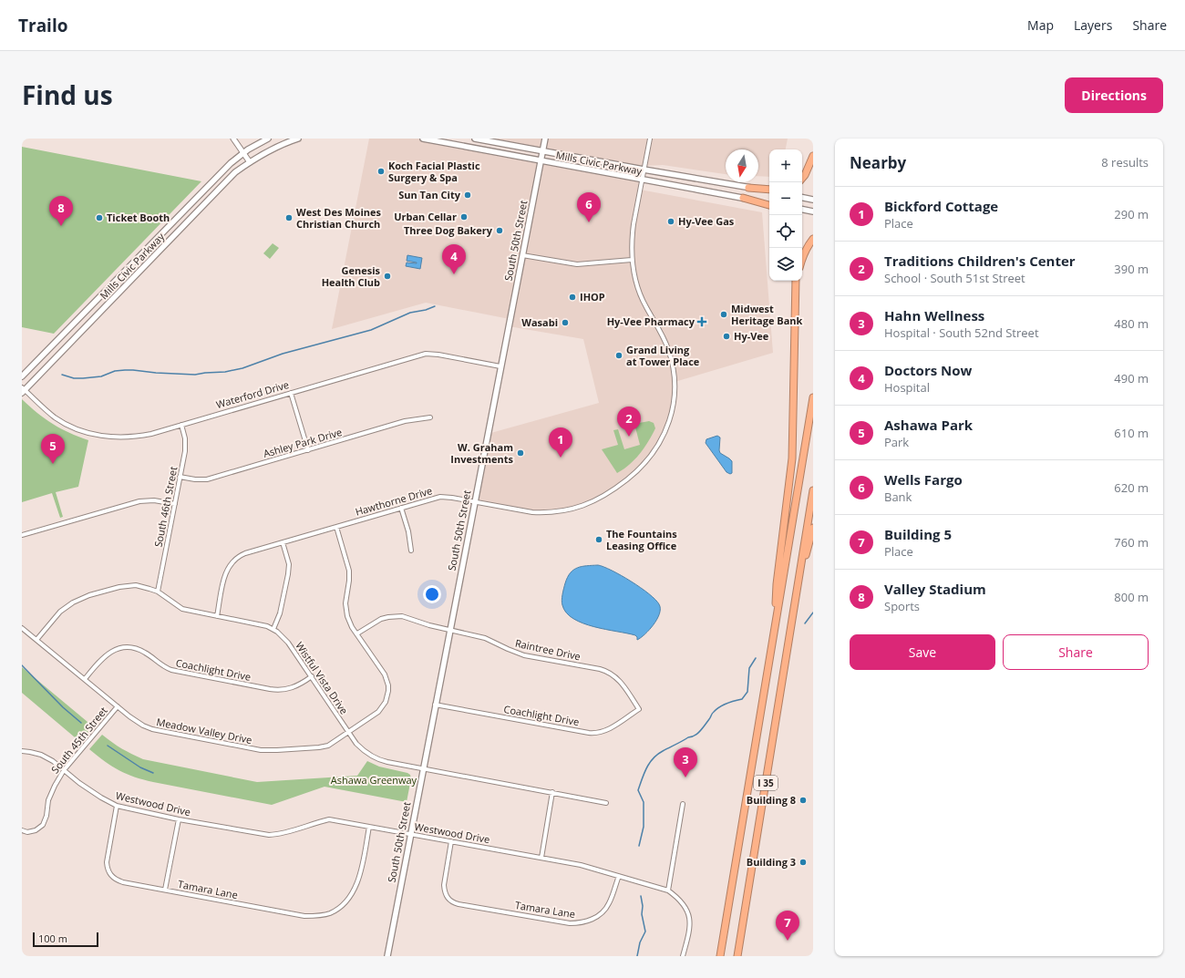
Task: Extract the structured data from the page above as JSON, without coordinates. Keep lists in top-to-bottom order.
{
  "streets": {
    "highway": ["I 35"],
    "main road": ["Mills Civic Parkway", "South 50th Street"],
    "street": [
      "Waterford Drive",
      "Ashley Park Drive",
      "Hawthorne Drive",
      "South 46th Street",
      "Raintree Drive",
      "Coachlight Drive",
      "Wistful Vista Drive",
      "Meadow Valley Drive",
      "South 45th Street",
      "Westwood Drive",
      "Tamara Lane"
    ]
  },
  "crossings": [
    ["Mills Civic Parkway", "South 50th Street"],
    ["Mills Civic Parkway", "Waterford Drive"],
    ["Mills Civic Parkway", "Hawthorne Drive"],
    ["South 50th Street", "Waterford Drive"],
    ["South 50th Street", "Hawthorne Drive"],
    ["South 50th Street", "Raintree Drive"],
    ["South 50th Street", "Coachlight Drive"],
    ["South 50th Street", "Wistful Vista Drive"],
    ["South 50th Street", "Westwood Drive"],
    ["Waterford Drive", "South 46th Street"],
    ["Ashley Park Drive", "South 46th Street"],
    ["Hawthorne Drive", "Wistful Vista Drive"],
    ["Hawthorne Drive", "Meadow Valley Drive"],
    ["South 46th Street", "Wistful Vista Drive"],
    ["Raintree Drive", "Coachlight Drive"],
    ["Raintree Drive", "Meadow Valley Drive"],
    ["Coachlight Drive", "Wistful Vista Drive"],
    ["Coachlight Drive", "Meadow Valley Drive"],
    ["Wistful Vista Drive", "Meadow Valley Drive"],
    ["Meadow Valley Drive", "South 45th Street"],
    ["South 45th Street", "Westwood Drive"],
    ["Westwood Drive", "Tamara Lane"]
  ],
  "parks": ["Ashawa Greenway"],
  "places": {
    "other": [
      "Koch Facial Plastic Surgery & Spa",
      "Sun Tan City",
      "Urban Cellar",
      "Ticket Booth",
      "West Des Moines Christian Church",
      "Hy-Vee Gas",
      "Three Dog Bakery",
      "Genesis Health Club",
      "IHOP",
      "Midwest Heritage Bank",
      "Wasabi",
      "Hy-Vee",
      "Grand Living at Tower Place",
      "W. Graham Investments",
      "The Fountains Leasing Office",
      "Building 8",
      "Building 3"
    ],
    "health": ["Hy-Vee Pharmacy"]
  },
  "scale_bar": "100 m",
  "north": "bottom",
  "page": {
    "header": "Trailo",
    "nav": ["Map", "Layers", "Share"],
    "title": "Find us",
    "buttons": [
      "Directions",
      ["Save", "Share"]
    ],
    "heading": ["Nearby", "8 results"],
    "map_buttons": ["+", "−"],
    "list": [
      {
        "mark": "1",
        "name": "Bickford Cottage",
        "note": "Place",
        "value": "290 m"
      },
      {
        "mark": "2",
        "name": "Traditions Children's Center",
        "note": "School · South 51st Street",
        "value": "390 m"
      },
      {
        "mark": "3",
        "name": "Hahn Wellness",
        "note": "Hospital · South 52nd Street",
        "value": "480 m"
      },
      {
        "mark": "4",
        "name": "Doctors Now",
        "note": "Hospital",
        "value": "490 m"
      },
      {
        "mark": "5",
        "name": "Ashawa Park",
        "note": "Park",
        "value": "610 m"
      },
      {
        "mark": "6",
        "name": "Wells Fargo",
        "note": "Bank",
        "value": "620 m"
      },
      {
        "mark": "7",
        "name": "Building 5",
        "note": "Place",
        "value": "760 m"
      },
      {
        "mark": "8",
        "name": "Valley Stadium",
        "note": "Sports",
        "value": "800 m"
      }
    ],
    "pins": [
      "6",
      "8",
      "4",
      "2",
      "1",
      "5",
      "3",
      "7"
    ],
    "scale": "100 m"
  }
}
